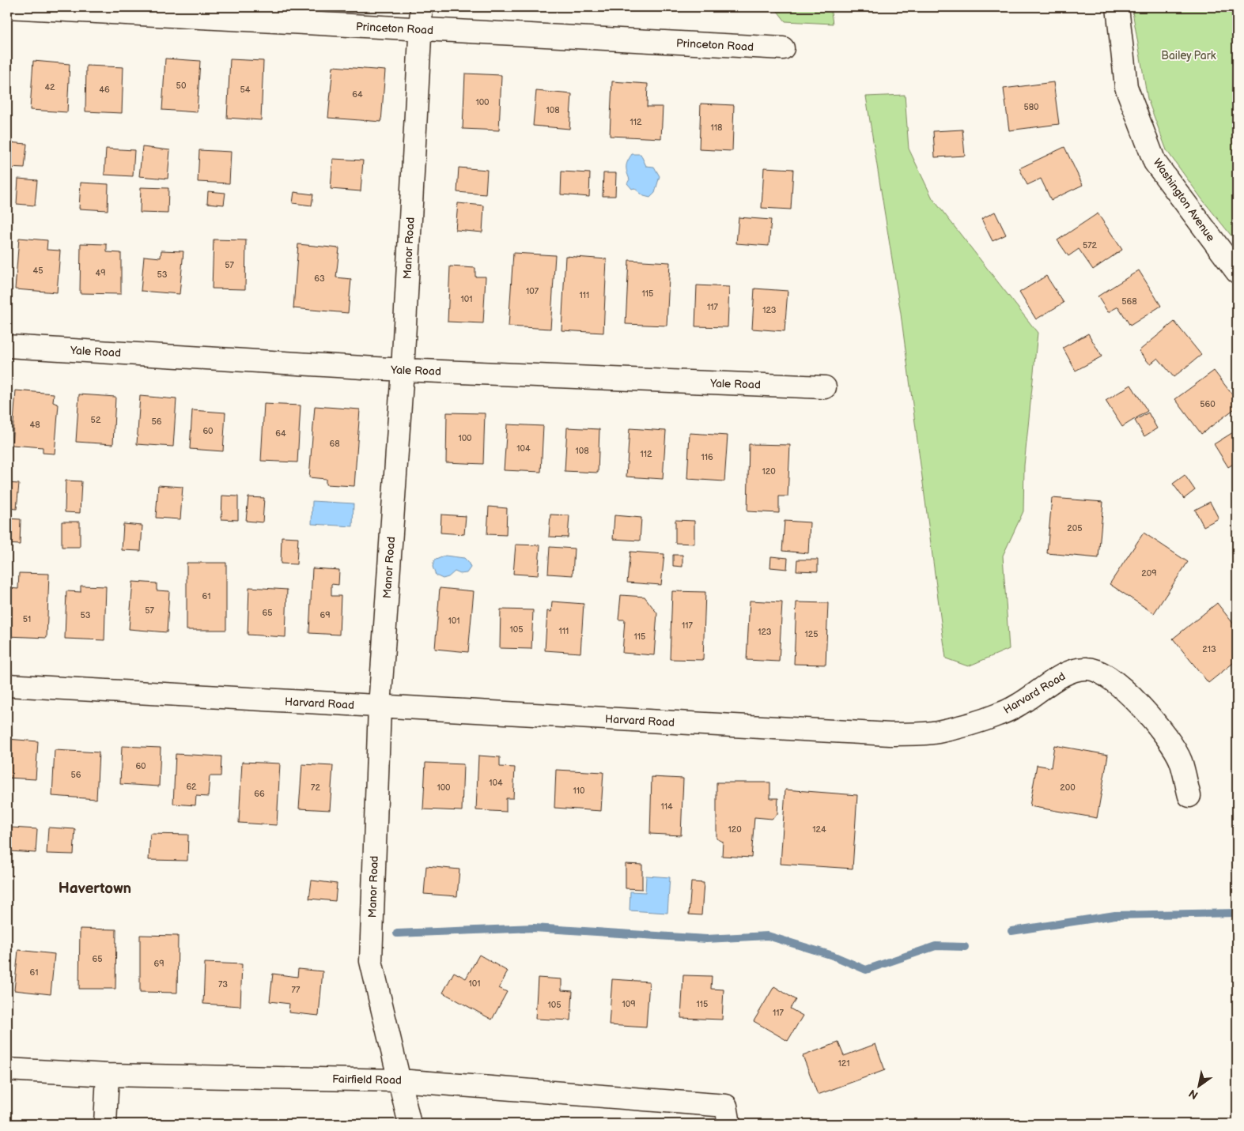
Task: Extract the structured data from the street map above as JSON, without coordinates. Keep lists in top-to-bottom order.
{
  "streets": {
    "street": [
      "Princeton Road",
      "Washington Avenue",
      "Manor Road",
      "Yale Road",
      "Harvard Road",
      "Fairfield Road"
    ]
  },
  "crossings": [
    ["Princeton Road", "Manor Road"],
    ["Manor Road", "Yale Road"],
    ["Manor Road", "Harvard Road"],
    ["Manor Road", "Fairfield Road"]
  ],
  "districts": ["Havertown"],
  "parks": ["Bailey Park"],
  "house_numbers": [
    "50",
    "42",
    "46",
    "54",
    "64",
    "100",
    "580",
    "108",
    "112",
    "118",
    "572",
    "57",
    "45",
    "49",
    "53",
    "63",
    "107",
    "115",
    "111",
    "101",
    "568",
    "117",
    "123",
    "560",
    "52",
    "56",
    "48",
    "60",
    "64",
    "100",
    "68",
    "104",
    "108",
    "112",
    "116",
    "120",
    "205",
    "209",
    "61",
    "57",
    "65",
    "53",
    "69",
    "51",
    "101",
    "117",
    "105",
    "111",
    "123",
    "125",
    "115",
    "213",
    "60",
    "56",
    "104",
    "62",
    "72",
    "100",
    "200",
    "110",
    "66",
    "114",
    "120",
    "124",
    "65",
    "69",
    "61",
    "101",
    "73",
    "77",
    "109",
    "115",
    "105",
    "117",
    "121"
  ],
  "north": "bottom left"
}
